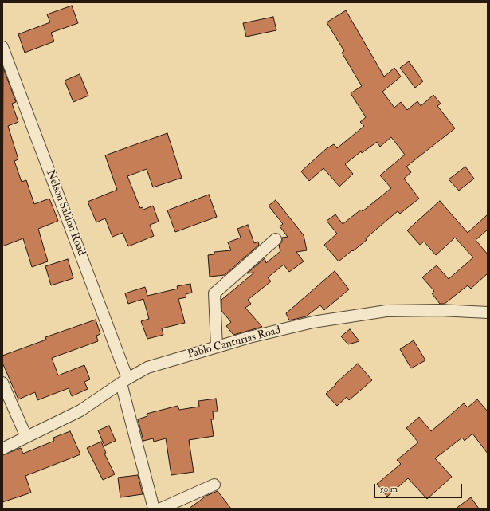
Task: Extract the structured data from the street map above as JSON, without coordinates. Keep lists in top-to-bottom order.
{
  "streets": {
    "street": ["Nelson Saldon Road", "Pablo Canturias Road"]
  },
  "crossings": [
    ["Nelson Saldon Road", "Pablo Canturias Road"]
  ],
  "scale_bar": "50 m"
}
